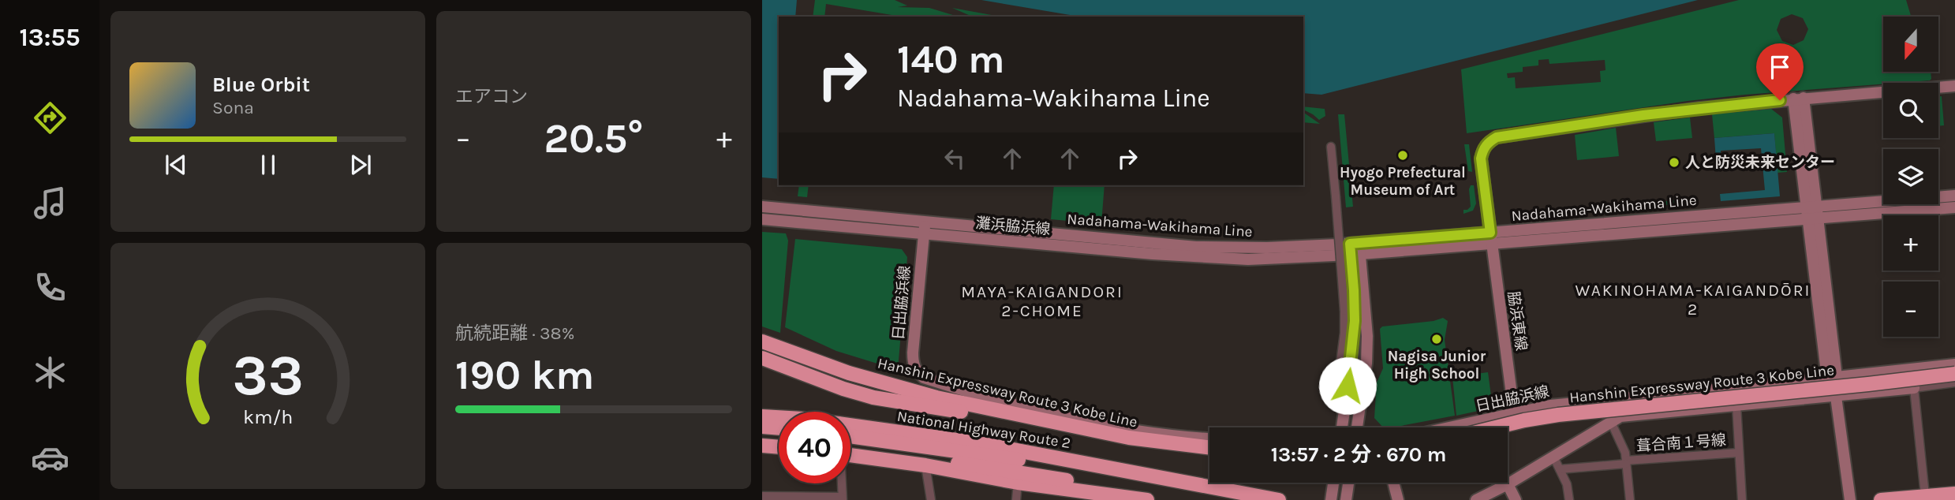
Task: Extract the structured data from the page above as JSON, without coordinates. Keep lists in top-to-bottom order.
{
  "streets": {
    "highway": ["Hanshin Expressway Route 3 Kobe Line", "National Highway Route 2"],
    "street": [
      "Nadahama-Wakihama Line",
      "日出脇浜線",
      "脇浜東線",
      "葺合南１号線"
    ]
  },
  "crossings": [
    ["Nadahama-Wakihama Line", "日出脇浜線"],
    ["Nadahama-Wakihama Line", "脇浜東線"],
    ["日出脇浜線", "脇浜東線"]
  ],
  "districts": ["WAKINOHAMA-KAIGANDŌRI 2", "MAYA-KAIGANDORI 2-CHOME"],
  "places": ["Hyogo Prefectural Museum of Art", "人と防災未来センター", "Nagisa Junior High School"],
  "north": "bottom",
  "page": {
    "tabs": "13:55",
    "tile": [
      "エアコン",
      ["航続距離 · 38%", "190 km"]
    ],
    "map_buttons": ["+", "−"],
    "turn": ["140 m", "Nadahama-Wakihama Line"],
    "song": ["Blue Orbit", "Sona"],
    "heat": ["−", "20.5°", "+"],
    "limit": "40",
    "trip": "13:57 · 2 分 · 670 m",
    "gauge": ["33", "km/h"]
  }
}
